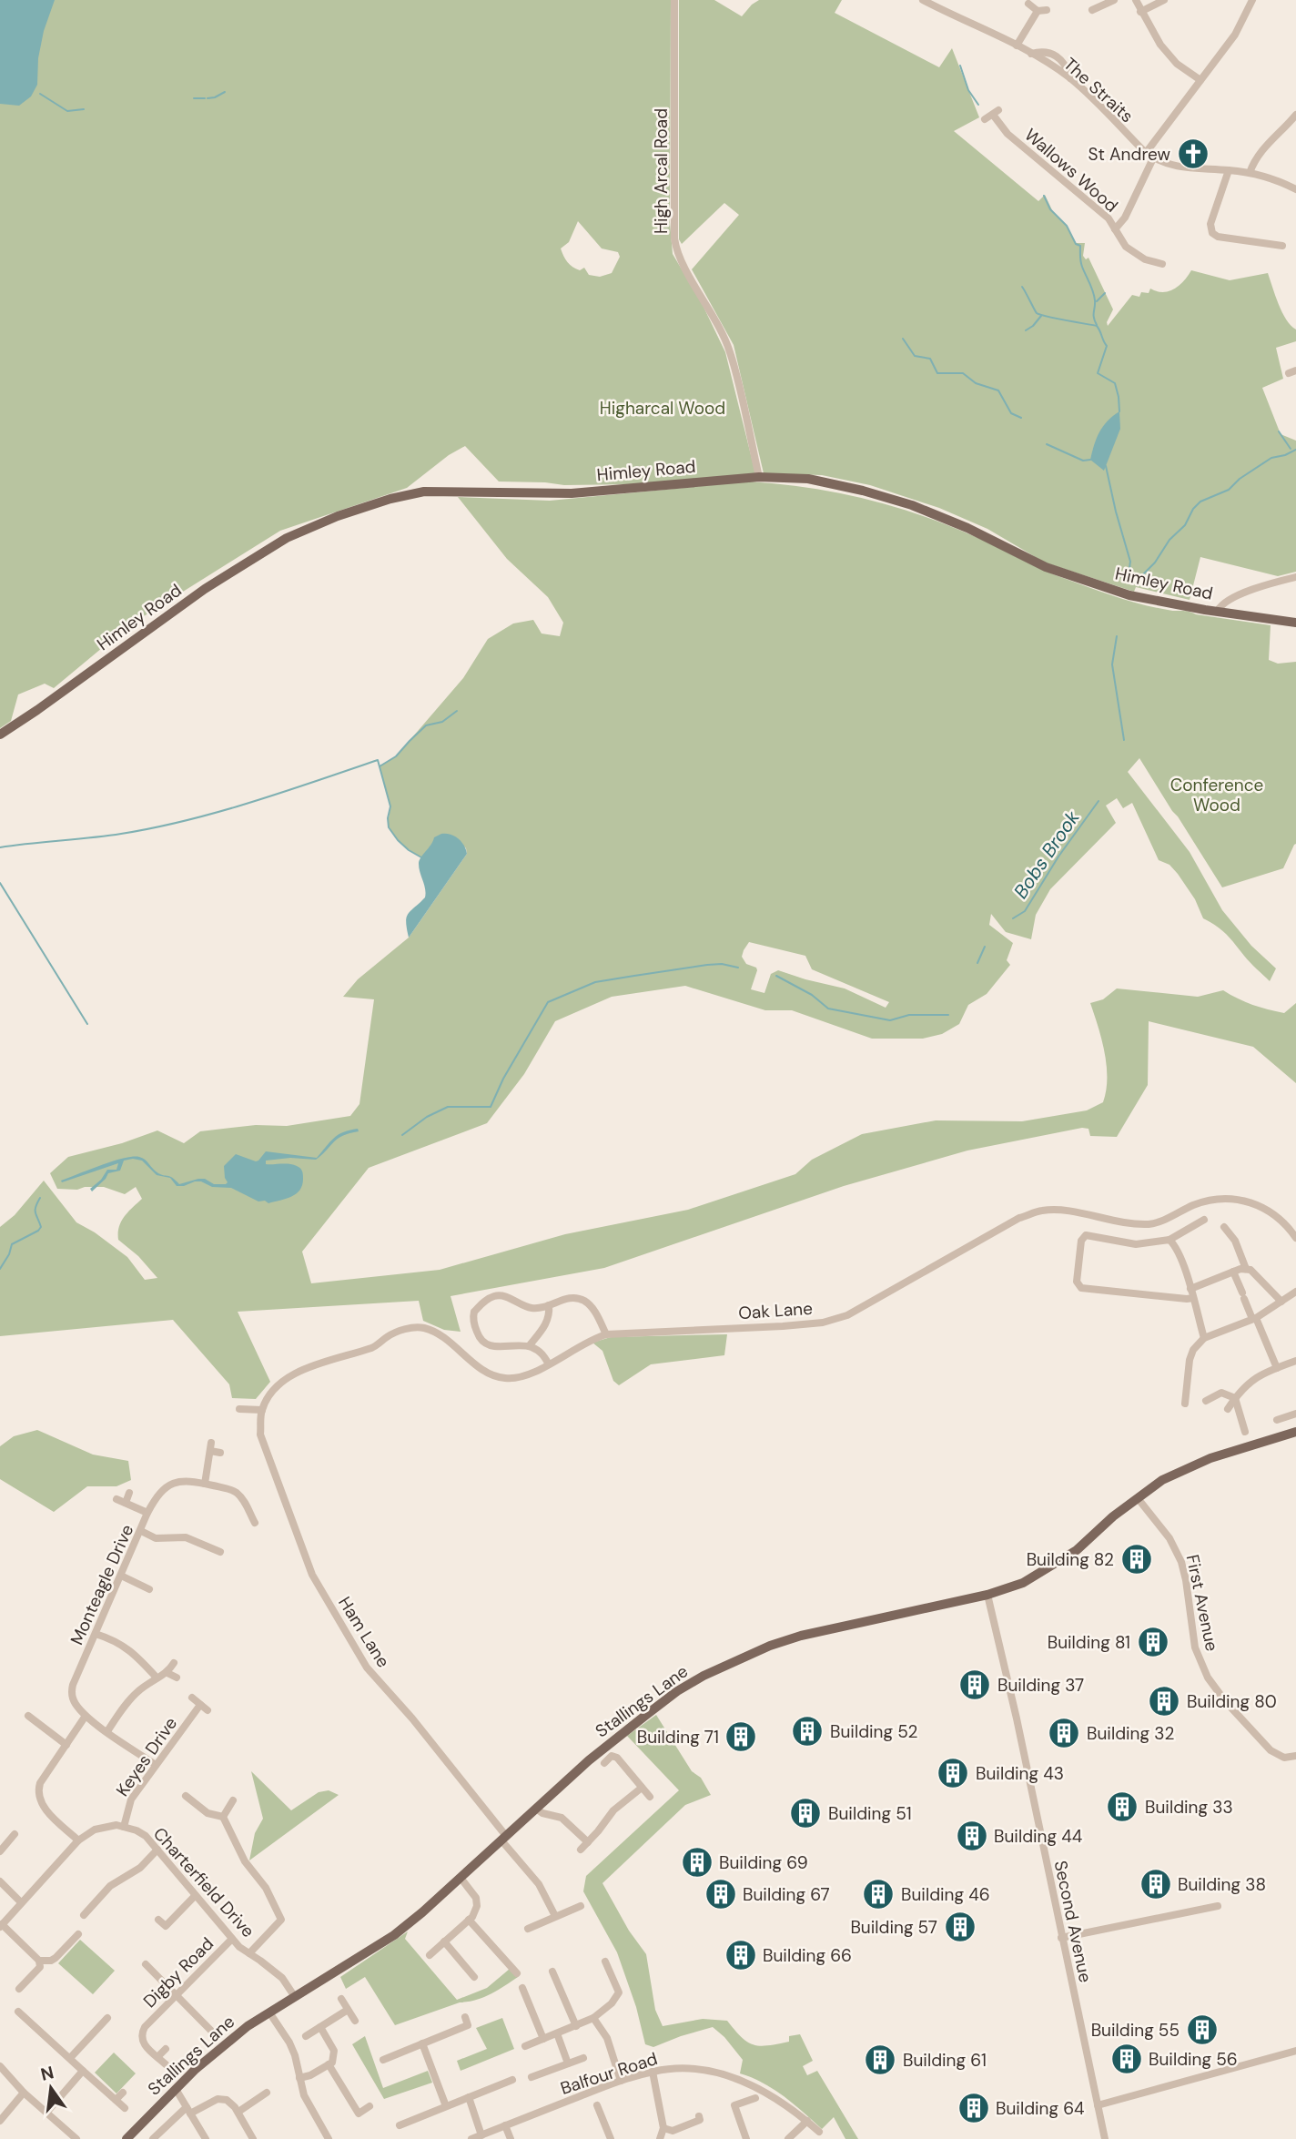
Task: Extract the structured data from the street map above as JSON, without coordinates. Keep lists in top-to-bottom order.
{
  "streets": {
    "main road": ["Himley Road", "Stallings Lane"],
    "street": [
      "The Straits",
      "Wallows Wood",
      "High Arcal Road",
      "Oak Lane",
      "Monteagle Drive",
      "First Avenue",
      "Ham Lane",
      "Keyes Drive",
      "Charterfield Drive",
      "Second Avenue",
      "Digby Road",
      "Balfour Road"
    ]
  },
  "crossings": [
    ["High Arcal Road", "Himley Road"],
    ["Oak Lane", "Ham Lane"],
    ["Monteagle Drive", "Keyes Drive"],
    ["First Avenue", "Stallings Lane"],
    ["Ham Lane", "Stallings Lane"],
    ["Stallings Lane", "Charterfield Drive"],
    ["Stallings Lane", "Second Avenue"],
    ["Keyes Drive", "Charterfield Drive"],
    ["Charterfield Drive", "Digby Road"]
  ],
  "water": ["Bobs Brook"],
  "parks": ["Higharcal Wood", "Conference Wood"],
  "places": {
    "church": ["St Andrew"],
    "building": [
      "Building 82",
      "Building 81",
      "Building 37",
      "Building 80",
      "Building 52",
      "Building 32",
      "Building 71",
      "Building 43",
      "Building 33",
      "Building 51",
      "Building 44",
      "Building 69",
      "Building 38",
      "Building 67",
      "Building 46",
      "Building 57",
      "Building 66",
      "Building 55",
      "Building 56",
      "Building 61",
      "Building 64"
    ]
  },
  "north": "top"
}
